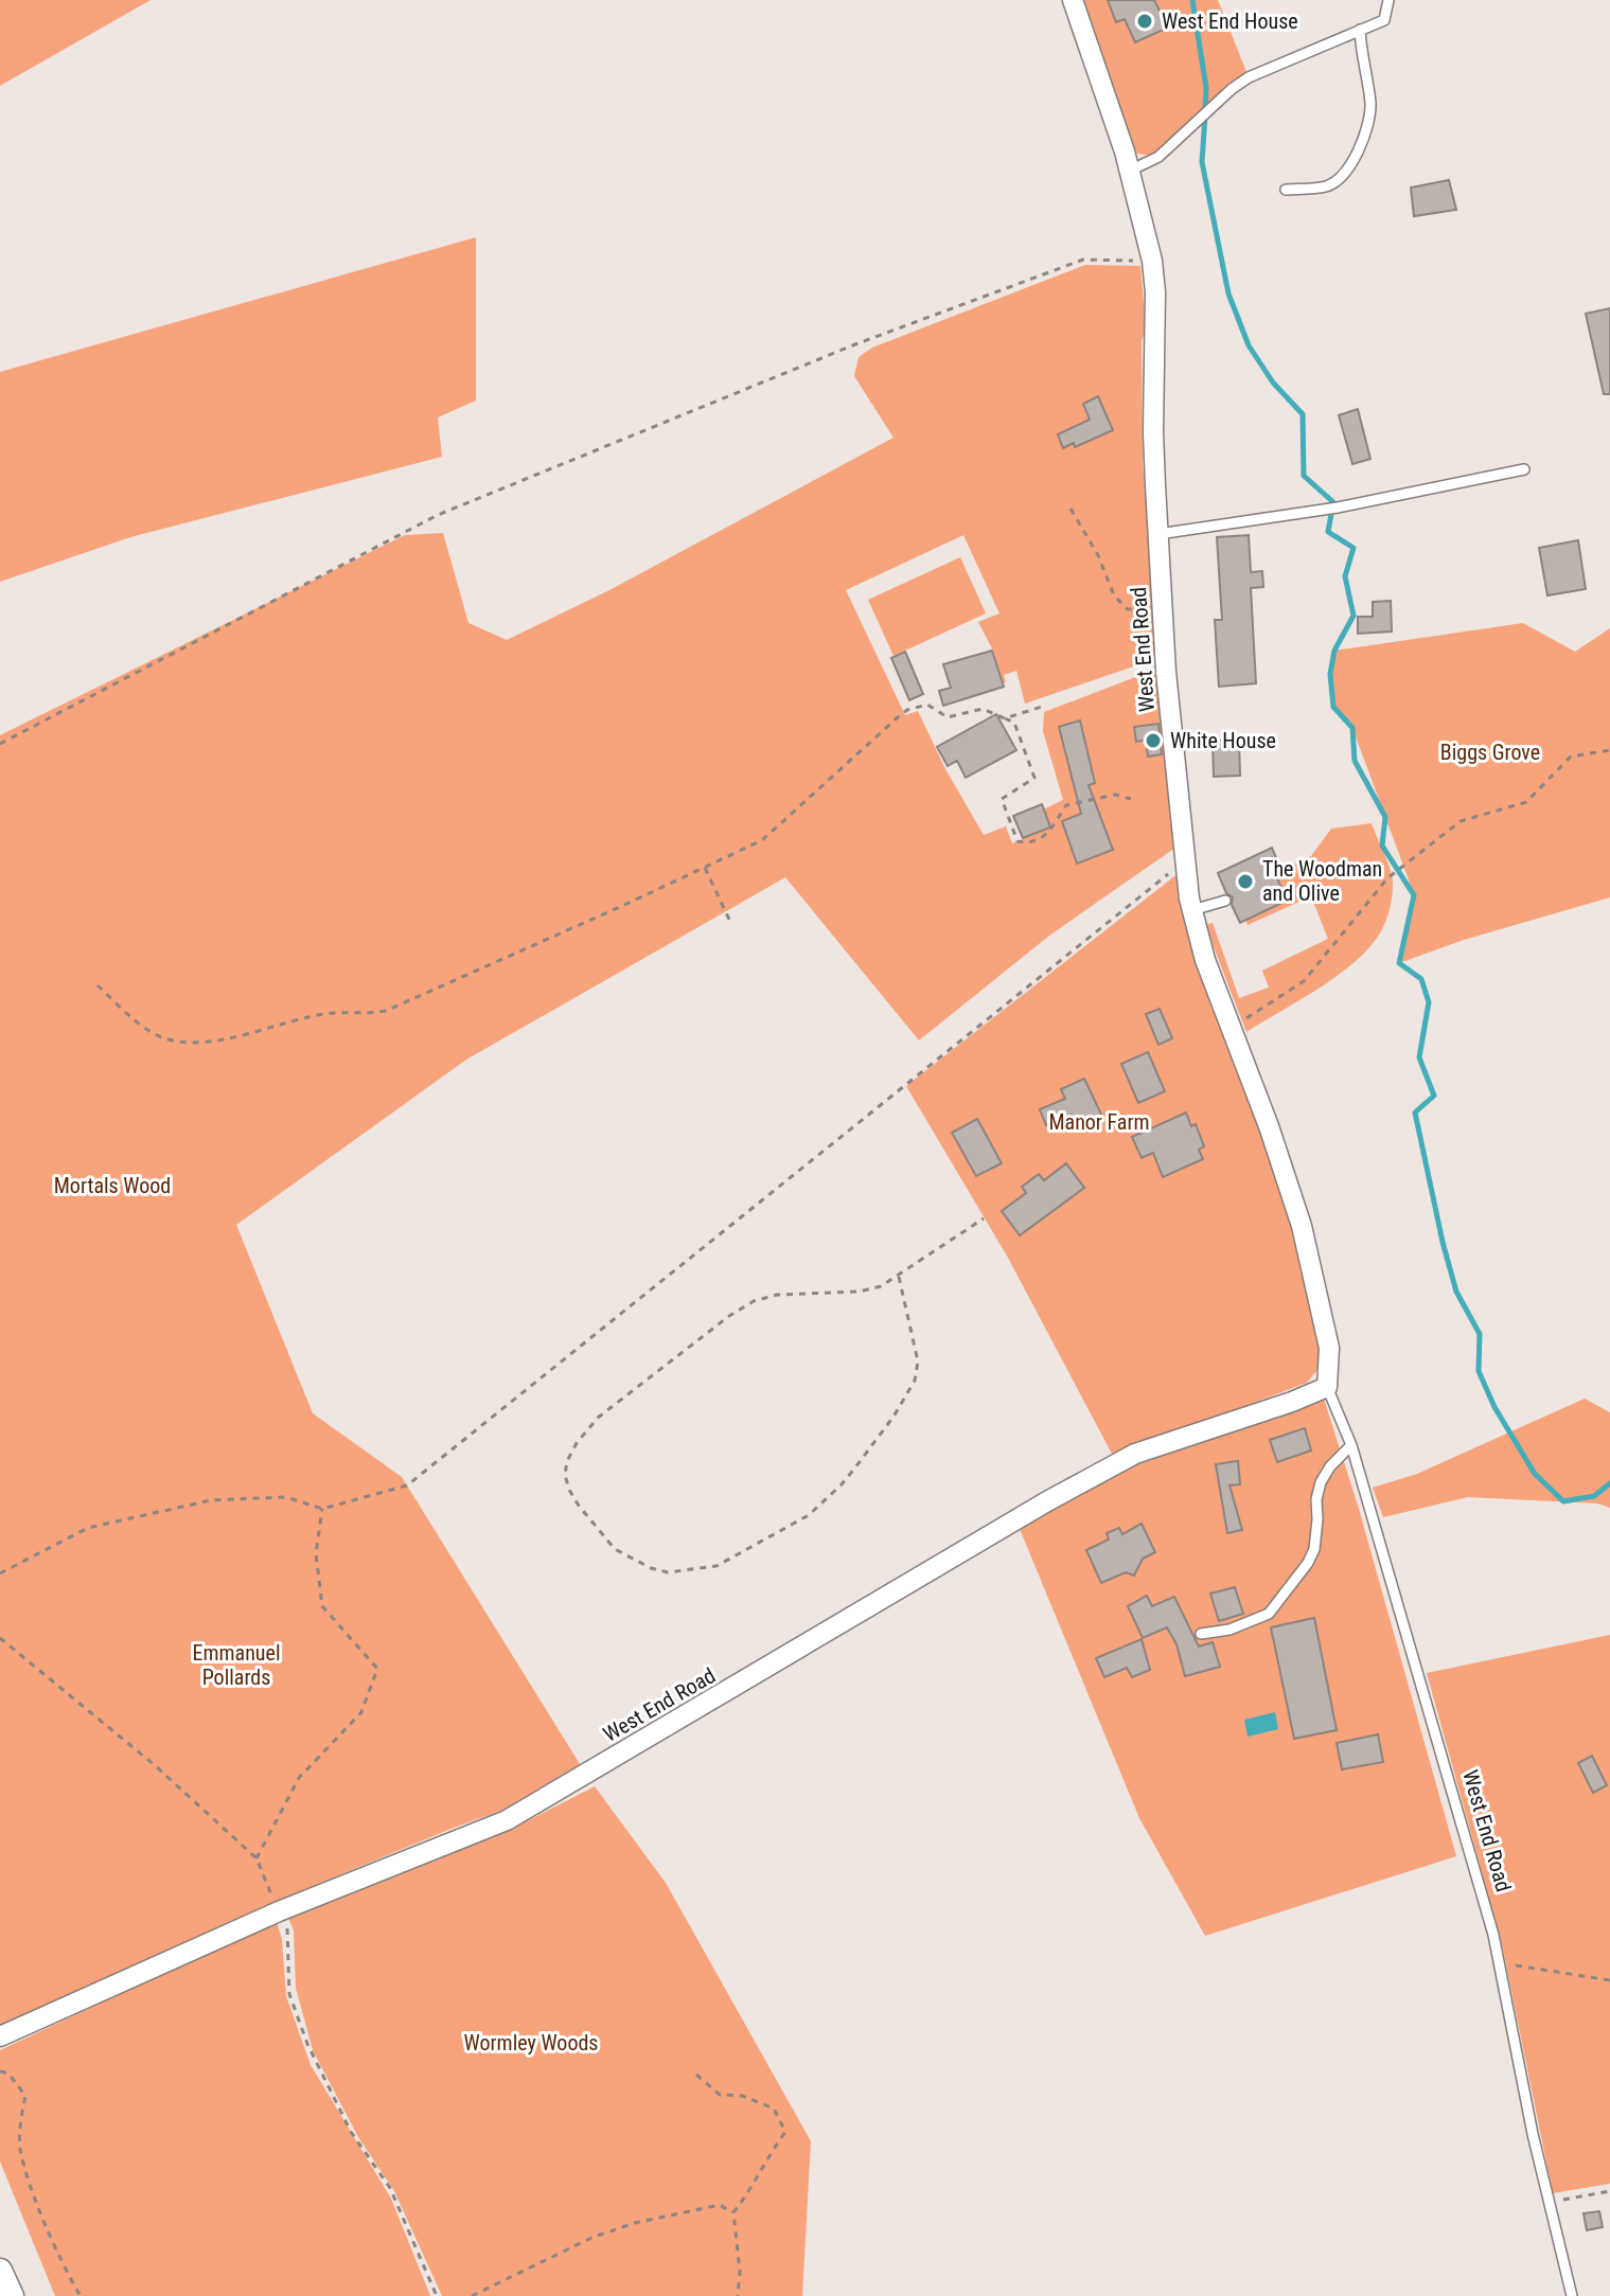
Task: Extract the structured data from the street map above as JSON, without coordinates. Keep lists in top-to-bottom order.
{
  "streets": {
    "street": ["West End Road"]
  },
  "parks": [
    "Biggs Grove",
    "Manor Farm",
    "Mortals Wood",
    "Emmanuel Pollards",
    "Wormley Woods"
  ],
  "places": ["West End House", "White House", "The Woodman and Olive"]
}
